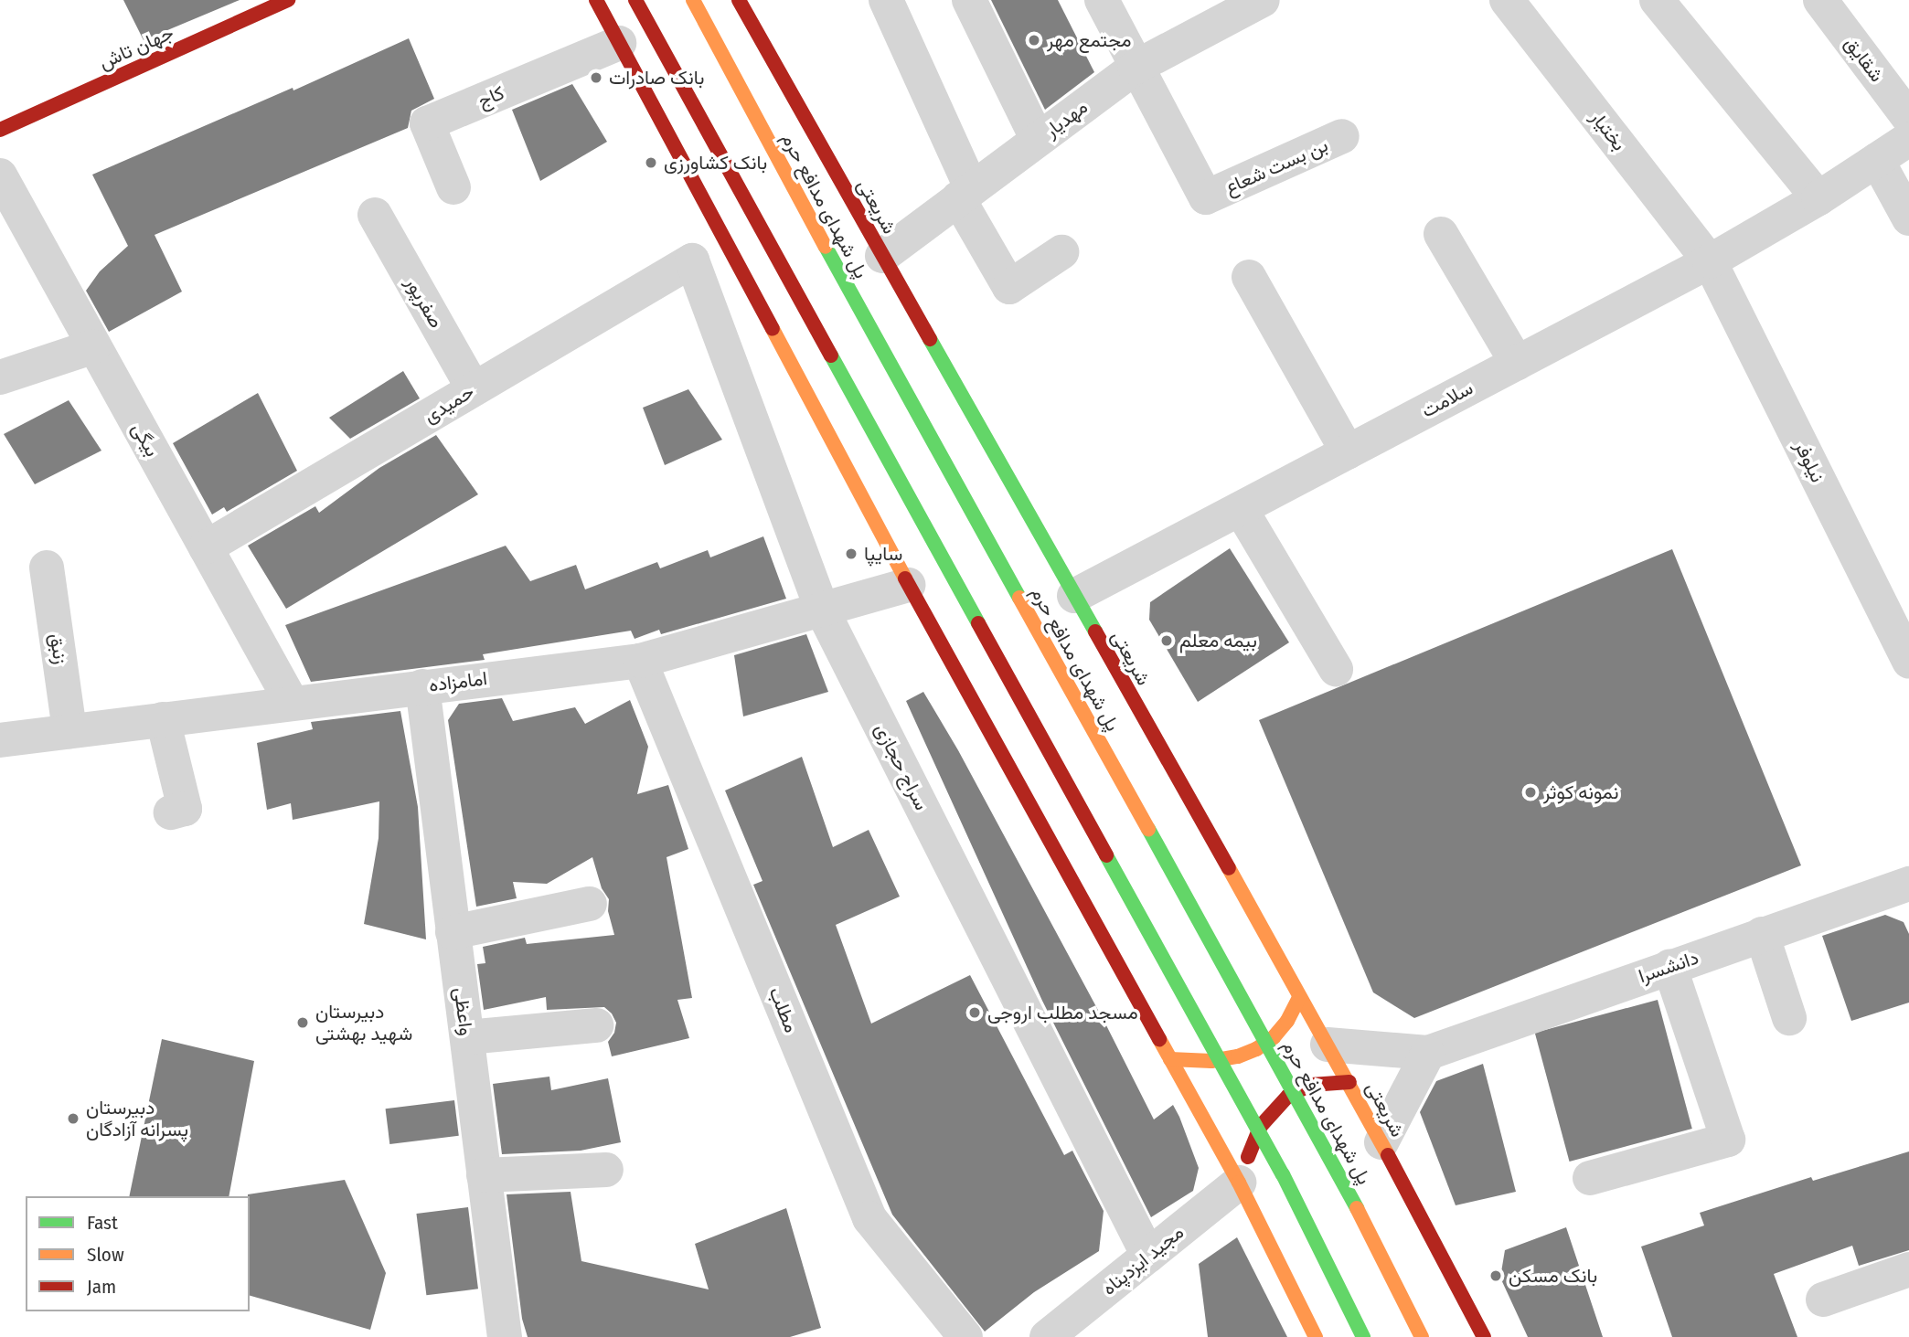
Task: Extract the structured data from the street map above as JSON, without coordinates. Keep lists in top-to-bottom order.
{
  "streets": {
    "main road": ["جهان تاش", "پل شهدای مدافع حرم", "شریعتی"],
    "street": [
      "شقایق",
      "کاج",
      "مهدیار",
      "بختیار",
      "بن بست شعاع",
      "صفرپور",
      "سلامت",
      "حمیدی",
      "بیگی",
      "نیلوفر",
      "زنبق",
      "امامزاده",
      "سراج حجازی",
      "دانشسرا",
      "مطلب",
      "واعظی",
      "مجید ایزدپناه"
    ]
  },
  "crossings": [
    ["مهدیار", "بن بست شعاع"],
    ["مهدیار", "شریعتی"],
    ["بختیار", "سلامت"],
    ["بختیار", "نیلوفر"],
    ["شریعتی", "سلامت"],
    ["شریعتی", "دانشسرا"],
    ["صفرپور", "حمیدی"],
    ["سلامت", "نیلوفر"],
    ["حمیدی", "بیگی"],
    ["حمیدی", "سراج حجازی"],
    ["بیگی", "امامزاده"],
    ["زنبق", "امامزاده"],
    ["امامزاده", "سراج حجازی"],
    ["امامزاده", "مطلب"],
    ["امامزاده", "واعظی"],
    ["سراج حجازی", "مجید ایزدپناه"]
  ],
  "places": [
    "مجتمع مهر",
    "بانک صادرات",
    "بانک کشاورزی",
    "سایپا",
    "بیمه معلم",
    "نمونه کوثر",
    "مسجد مطلب اروجی",
    "دبیرستان شهید بهشتی",
    "دبیرستان پسرانه آزادگان",
    "بانک مسکن"
  ],
  "legend": ["Fast", "Slow", "Jam"]
}
